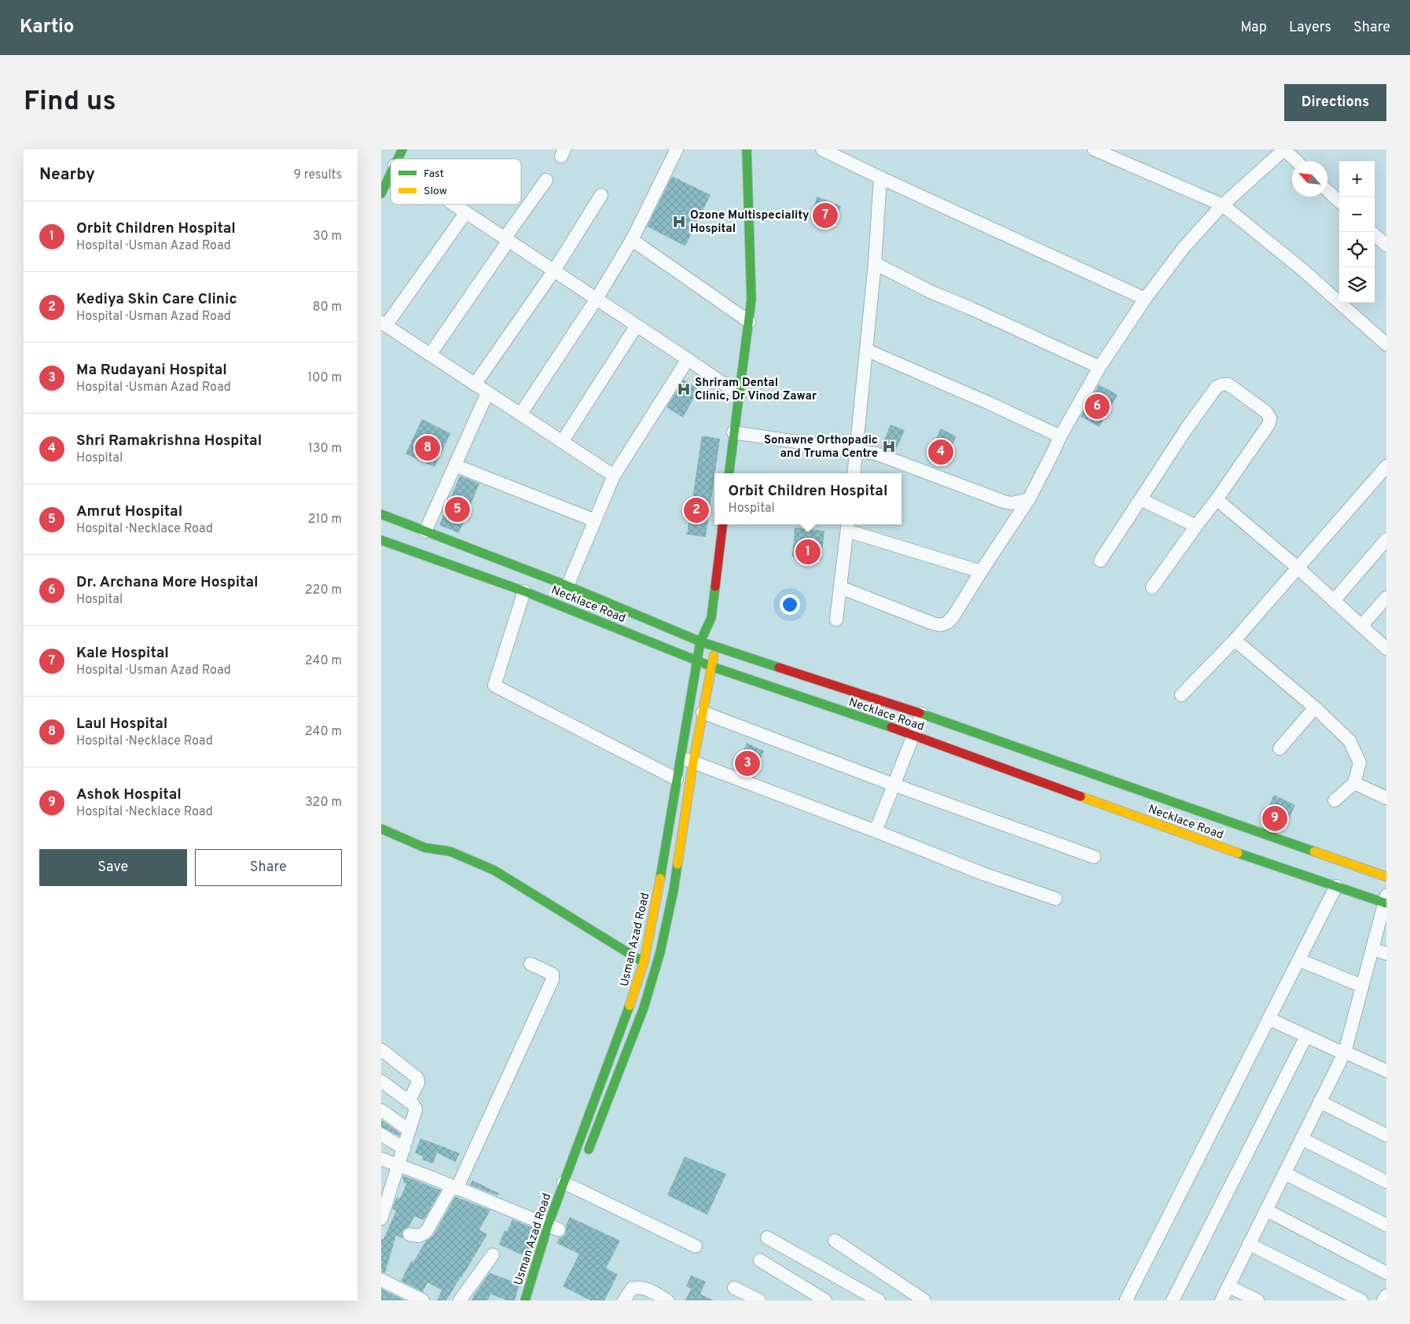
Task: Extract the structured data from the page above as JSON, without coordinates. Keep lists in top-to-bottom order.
{
  "streets": {
    "main road": ["Necklace Road", "Usman Azad Road"]
  },
  "crossings": [
    ["Necklace Road", "Usman Azad Road"]
  ],
  "places": {
    "hospital": ["Ozone Multispeciality Hospital", "Shriram Dental Clinic, Dr Vinod Zawar", "Sonawne Orthopadic and Truma Centre"]
  },
  "legend": ["Fast", "Slow"],
  "north": "top left",
  "page": {
    "header": "Kartio",
    "nav": ["Map", "Layers", "Share"],
    "buttons": [
      "Directions",
      ["Save", "Share"]
    ],
    "title": "Find us",
    "heading": ["Nearby", "9 results"],
    "map_buttons": ["+", "−"],
    "list": [
      {
        "mark": "1",
        "name": "Orbit Children Hospital",
        "note": "Hospital · Usman Azad Road",
        "value": "30 m"
      },
      {
        "mark": "2",
        "name": "Kediya Skin Care Clinic",
        "note": "Hospital · Usman Azad Road",
        "value": "80 m"
      },
      {
        "mark": "3",
        "name": "Ma Rudayani Hospital",
        "note": "Hospital · Usman Azad Road",
        "value": "100 m"
      },
      {
        "mark": "4",
        "name": "Shri Ramakrishna Hospital",
        "note": "Hospital",
        "value": "130 m"
      },
      {
        "mark": "5",
        "name": "Amrut Hospital",
        "note": "Hospital · Necklace Road",
        "value": "210 m"
      },
      {
        "mark": "6",
        "name": "Dr. Archana More Hospital",
        "note": "Hospital",
        "value": "220 m"
      },
      {
        "mark": "7",
        "name": "Kale Hospital",
        "note": "Hospital · Usman Azad Road",
        "value": "240 m"
      },
      {
        "mark": "8",
        "name": "Laul Hospital",
        "note": "Hospital · Necklace Road",
        "value": "240 m"
      },
      {
        "mark": "9",
        "name": "Ashok Hospital",
        "note": "Hospital · Necklace Road",
        "value": "320 m"
      }
    ],
    "pins": [
      "7",
      "6",
      "8",
      "4",
      "5",
      "2",
      "1",
      "3",
      "9"
    ],
    "popup": ["Orbit Children Hospital", "Hospital"]
  }
}
